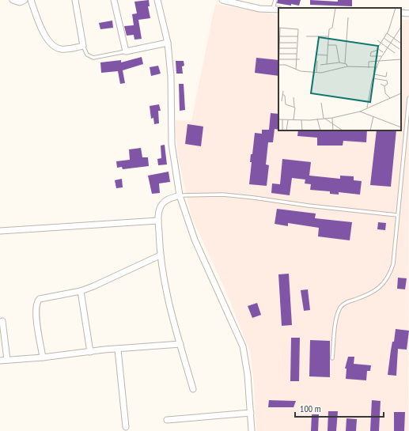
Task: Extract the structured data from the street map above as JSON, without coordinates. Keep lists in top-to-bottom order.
{
  "scale_bar": "100 m"
}
